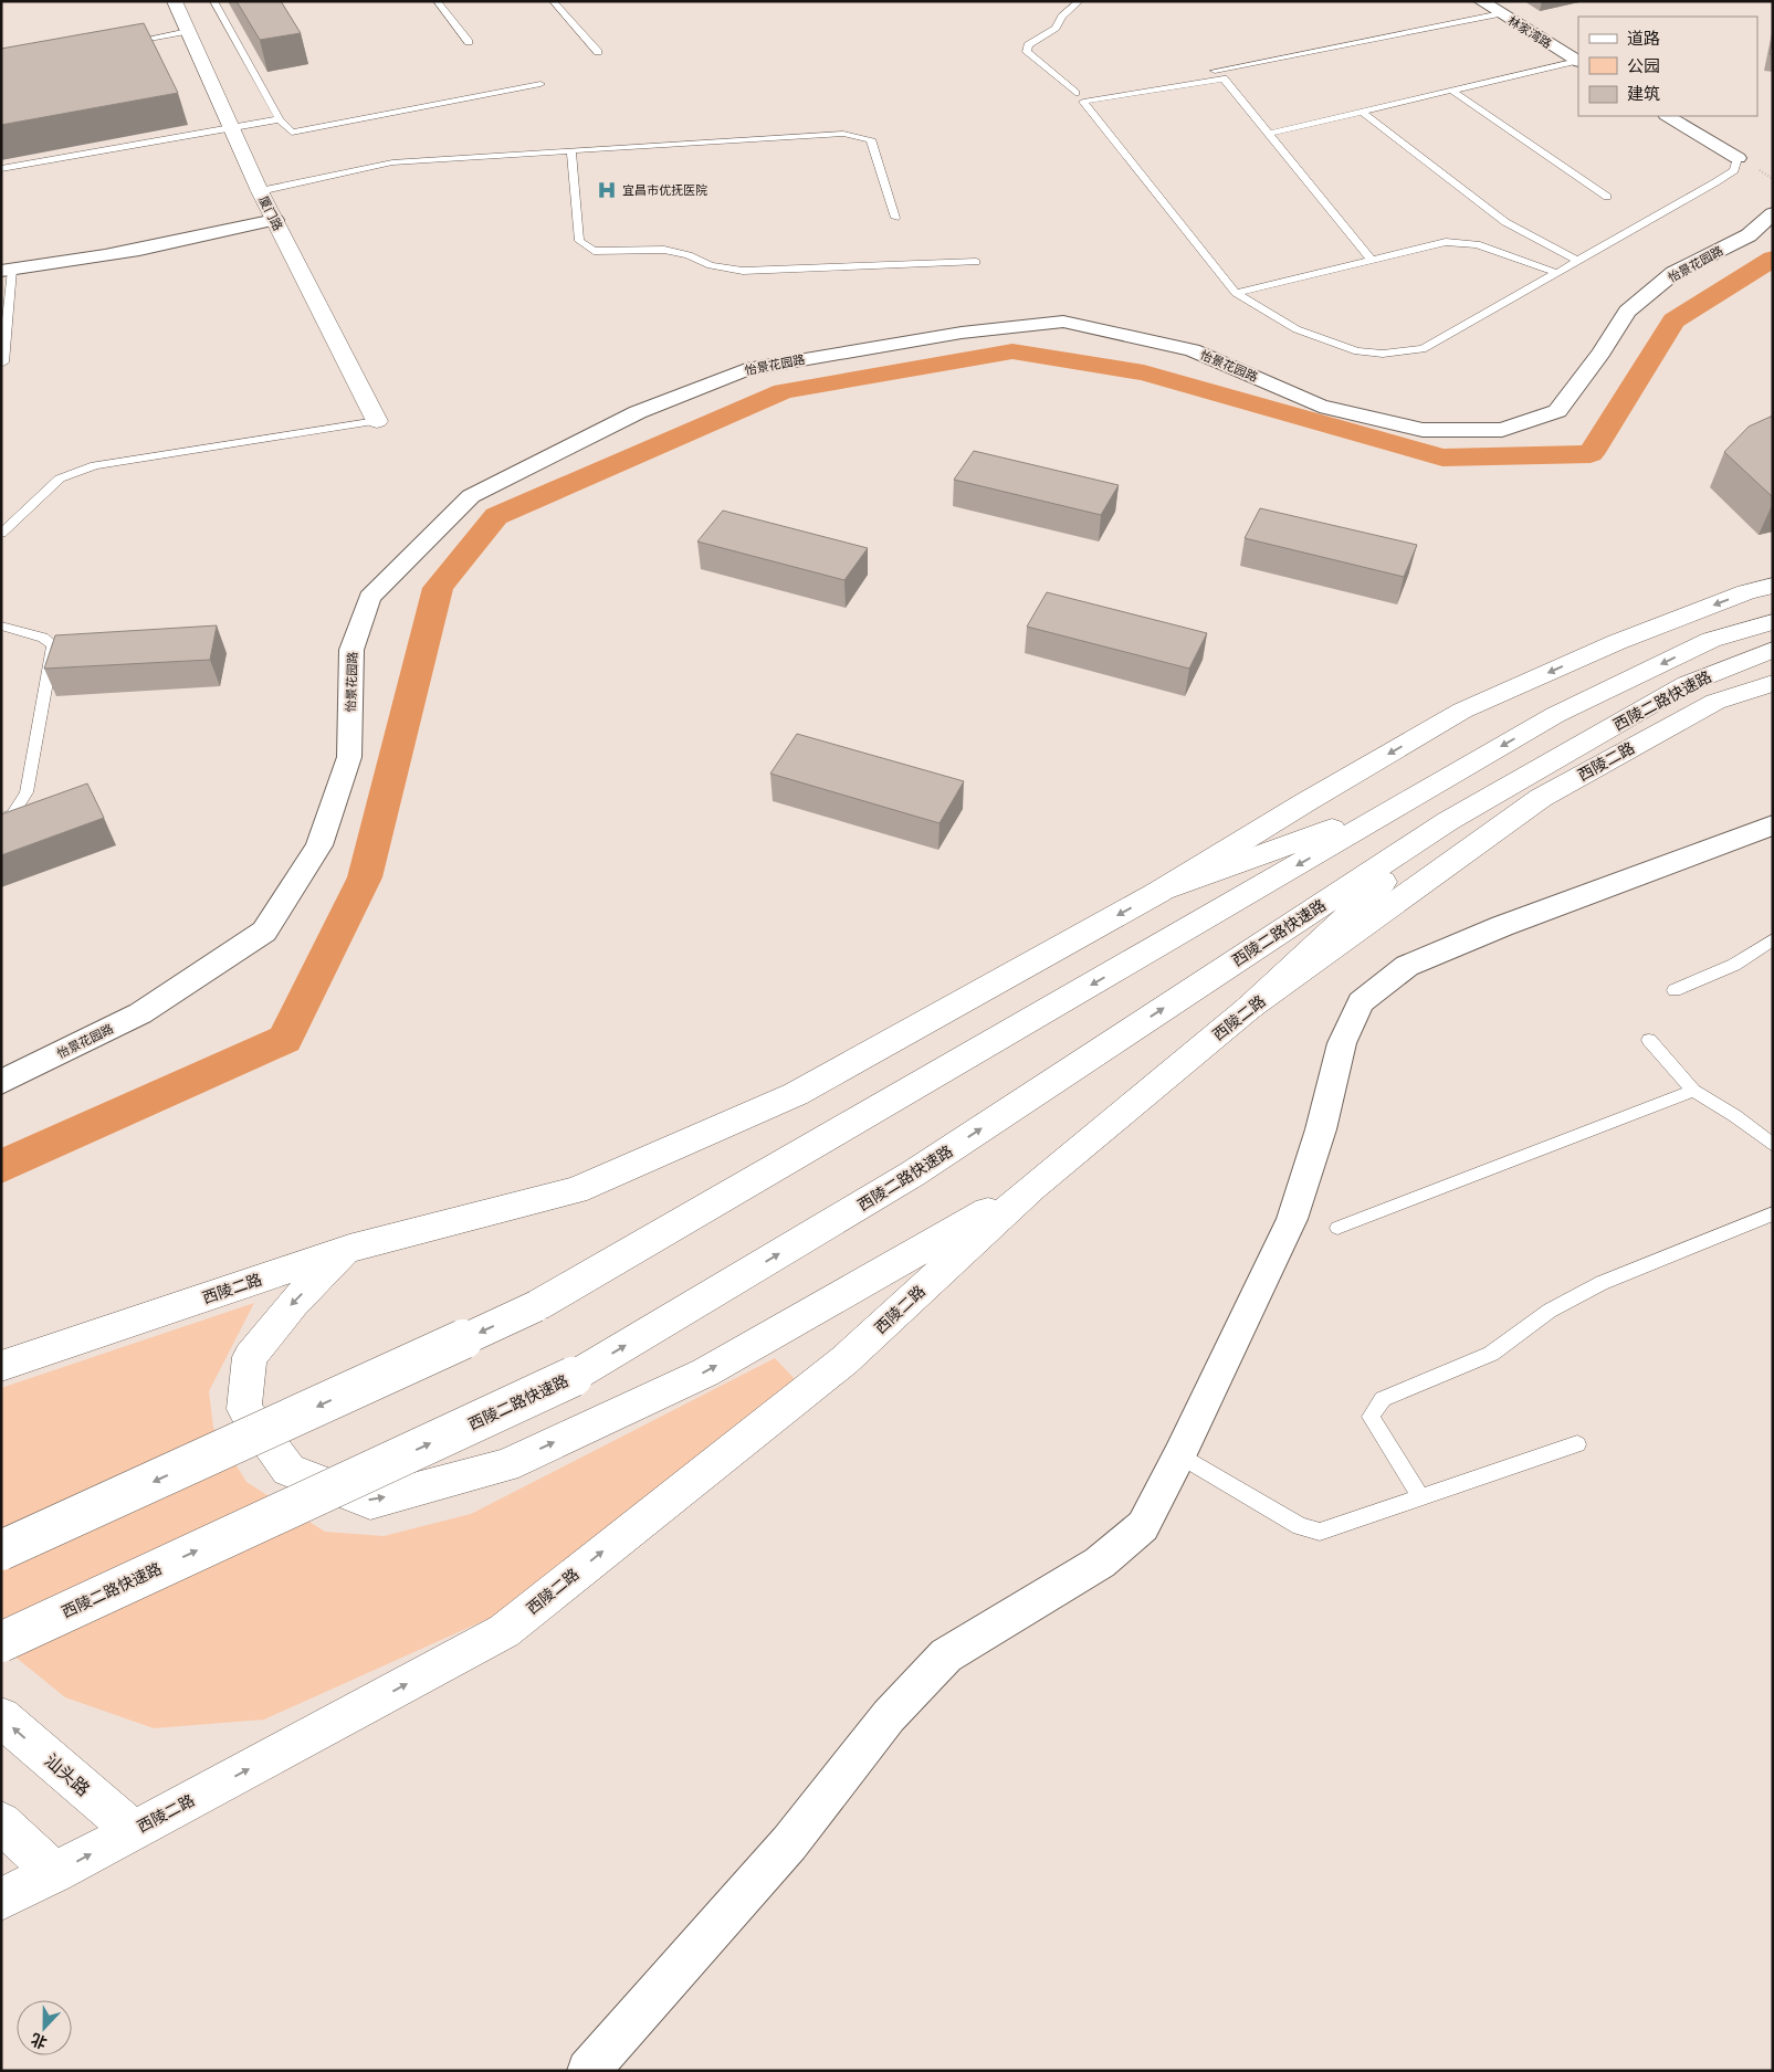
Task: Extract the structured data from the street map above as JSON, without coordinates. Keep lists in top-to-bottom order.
{
  "streets": {
    "main road": [
      "厦门路",
      "西陵二路快速路",
      "西陵二路",
      "汕头路"
    ],
    "street": ["林家湾路", "怡景花园路"]
  },
  "crossings": [
    ["西陵二路", "汕头路"]
  ],
  "places": {
    "hospital": ["宜昌市优抚医院"]
  },
  "legend": ["道路", "公园", "建筑"],
  "north": "bottom"
}
